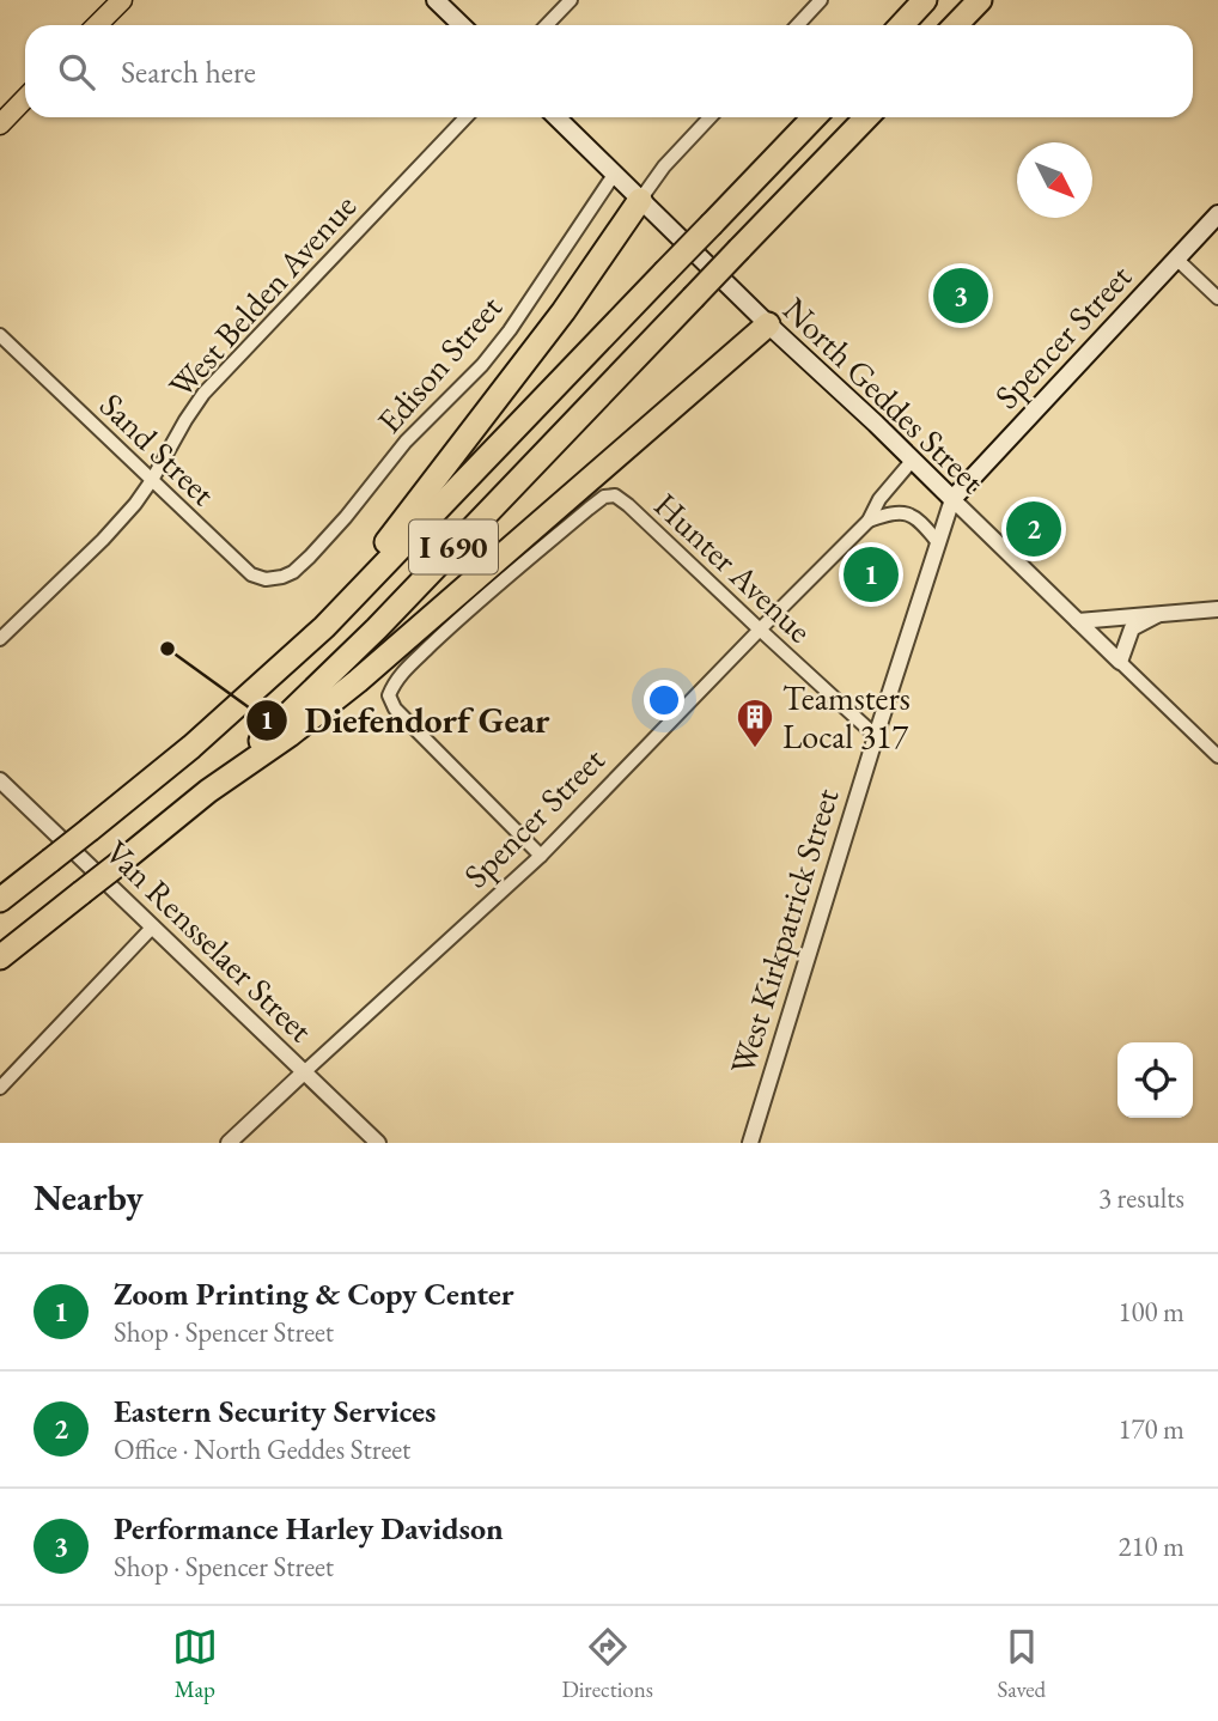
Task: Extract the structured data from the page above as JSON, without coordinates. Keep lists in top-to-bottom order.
{
  "streets": {
    "highway": ["I 690"],
    "main road": ["Spencer Street", "North Geddes Street"],
    "street": [
      "West Belden Avenue",
      "Edison Street",
      "Sand Street",
      "Hunter Avenue",
      "West Kirkpatrick Street",
      "Van Rensselaer Street"
    ]
  },
  "crossings": [
    ["West Belden Avenue", "Sand Street"],
    ["Spencer Street", "North Geddes Street"],
    ["Spencer Street", "Hunter Avenue"],
    ["Spencer Street", "West Kirkpatrick Street"],
    ["Spencer Street", "Van Rensselaer Street"],
    ["Edison Street", "North Geddes Street"],
    ["Edison Street", "Sand Street"],
    ["North Geddes Street", "West Kirkpatrick Street"],
    ["Hunter Avenue", "West Kirkpatrick Street"]
  ],
  "places": {
    "other": ["Diefendorf Gear"],
    "building": ["Teamsters Local 317"]
  },
  "north": "bottom right",
  "page": {
    "search": "Search here",
    "pins": ["3", "2", "1"],
    "heading": ["Nearby", "3 results"],
    "list": [
      {
        "mark": "1",
        "name": "Zoom Printing & Copy Center",
        "note": "Shop · Spencer Street",
        "value": "100 m"
      },
      {
        "mark": "2",
        "name": "Eastern Security Services",
        "note": "Office · North Geddes Street",
        "value": "170 m"
      },
      {
        "mark": "3",
        "name": "Performance Harley Davidson",
        "note": "Shop · Spencer Street",
        "value": "210 m"
      }
    ],
    "nav": ["Map", "Directions", "Saved"]
  }
}
